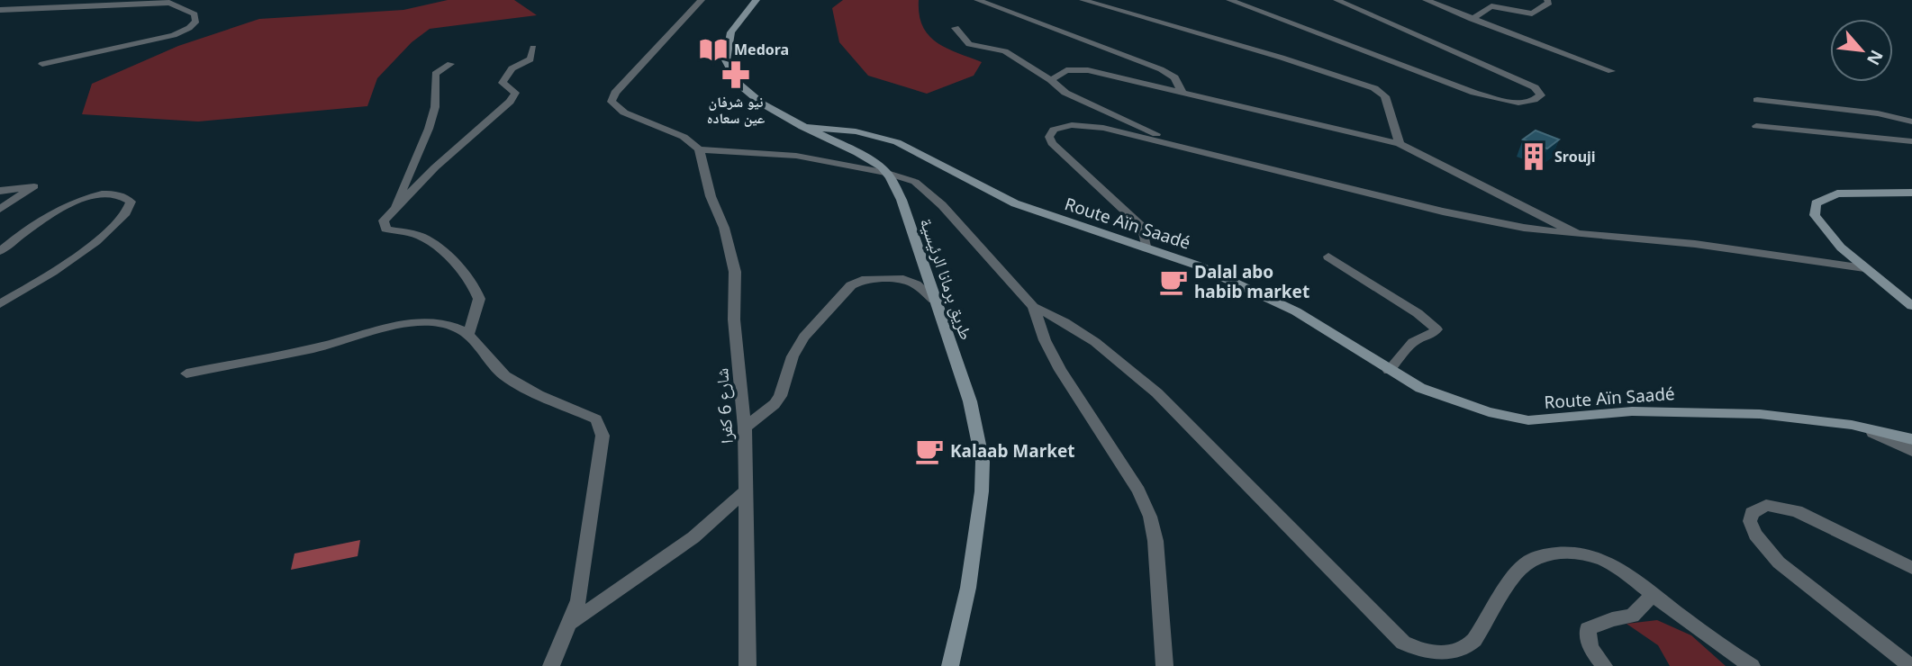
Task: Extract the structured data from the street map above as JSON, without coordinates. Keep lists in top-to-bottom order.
{
  "streets": {
    "street": ["Route Aïn Saadé", "طريق برمانا الرئيسية", "شارع 6 كفرا"]
  },
  "crossings": [
    ["Route Aïn Saadé", "طريق برمانا الرئيسية"]
  ],
  "places": {
    "library": ["Medora"],
    "pharmacy": ["نيو شرفان عين سعاده"],
    "building": ["Srouji"],
    "cafe": ["Dalal abo habib market", "Kalaab Market"]
  },
  "north": "bottom right"
}
